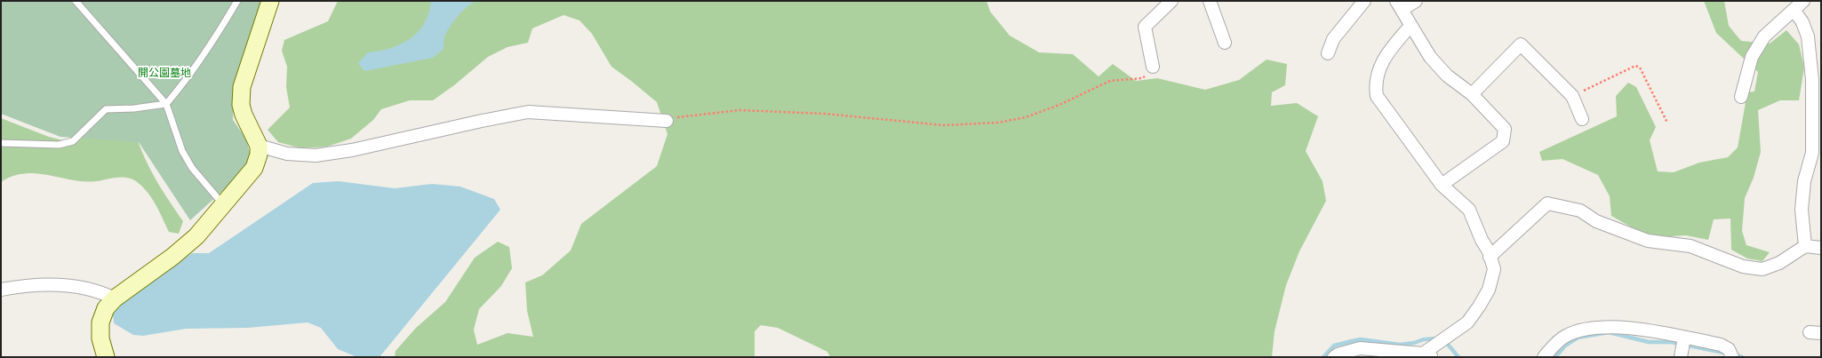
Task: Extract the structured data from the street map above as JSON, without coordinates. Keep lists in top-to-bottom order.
{
  "parks": ["開公園墓地"]
}
